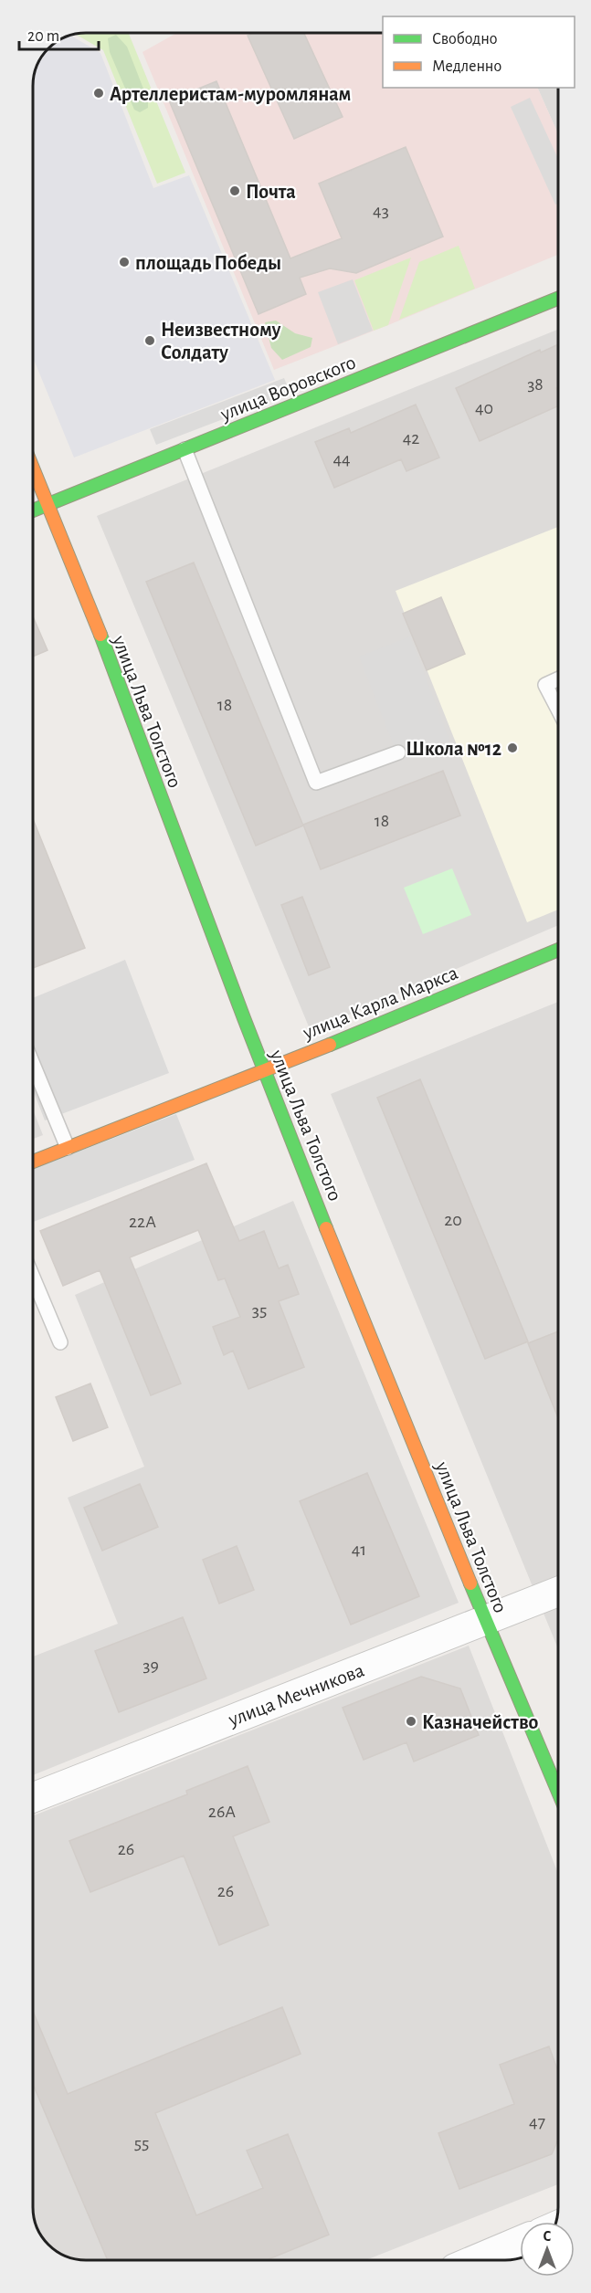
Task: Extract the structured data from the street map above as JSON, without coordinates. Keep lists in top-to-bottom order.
{
  "streets": {
    "street": [
      "улица Воровского",
      "улица Льва Толстого",
      "улица Карла Маркса",
      "улица Мечникова"
    ]
  },
  "crossings": [
    ["улица Воровского", "улица Льва Толстого"],
    ["улица Льва Толстого", "улица Карла Маркса"],
    ["улица Льва Толстого", "улица Мечникова"]
  ],
  "places": [
    "Артеллеристам-муромлянам",
    "Почта",
    "площадь Победы",
    "Неизвестному Солдату",
    "Школа №12",
    "Казначейство"
  ],
  "house_numbers": [
    "43",
    "38",
    "40",
    "42",
    "44",
    "18",
    "18",
    "20",
    "22А",
    "35",
    "41",
    "39",
    "26А",
    "26",
    "26",
    "47",
    "55"
  ],
  "legend": ["Свободно", "Медленно"],
  "scale_bar": "20 m",
  "north": "top"
}
